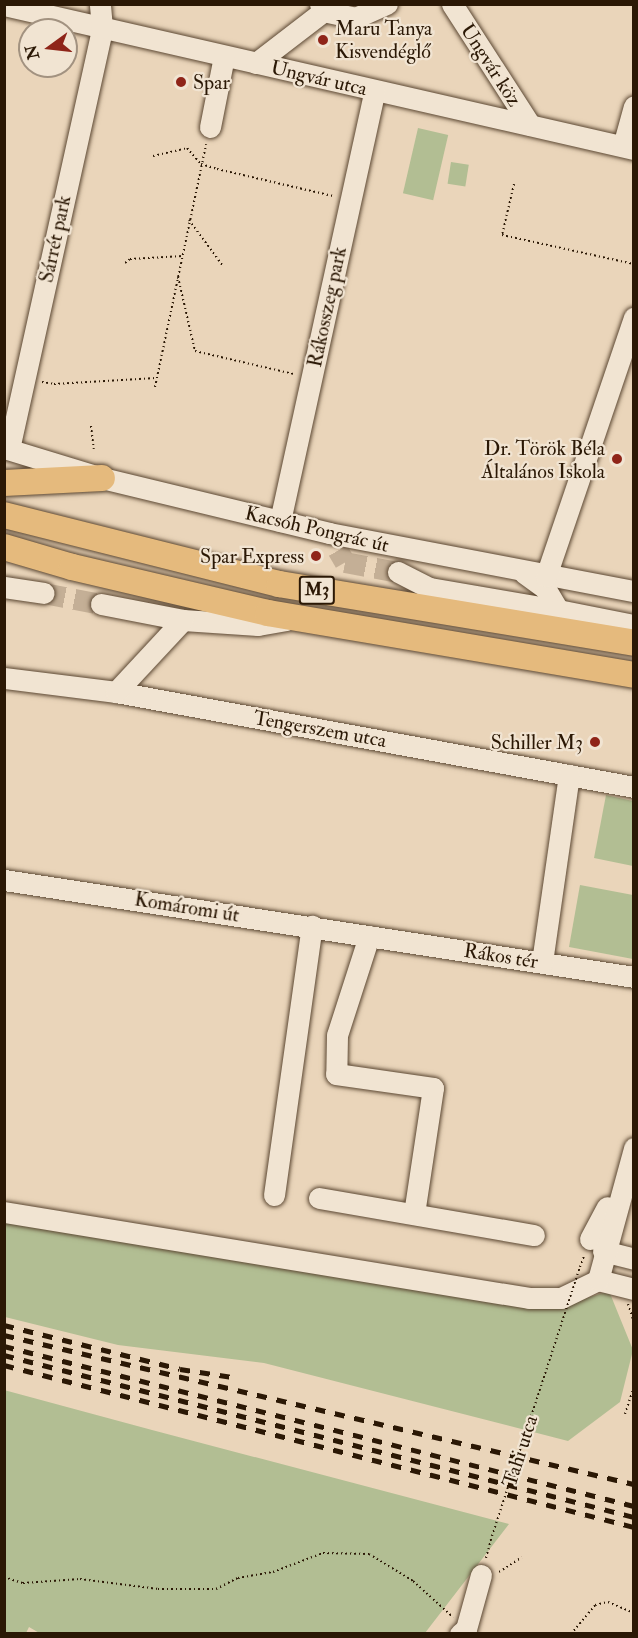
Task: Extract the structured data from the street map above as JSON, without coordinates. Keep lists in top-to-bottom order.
{
  "streets": {
    "main road": ["M3"],
    "street": [
      "Ungvár köz",
      "Ungvár utca",
      "Sárrét park",
      "Rákosszeg park",
      "Kacsóh Pongrác út",
      "Tengerszem utca",
      "Komáromi út",
      "Rákos tér"
    ],
    "path": ["Tahi utca"]
  },
  "crossings": [
    ["Ungvár köz", "Ungvár utca"],
    ["Ungvár utca", "Sárrét park"],
    ["Ungvár utca", "Rákosszeg park"],
    ["Sárrét park", "Kacsóh Pongrác út"],
    ["Rákosszeg park", "Kacsóh Pongrác út"],
    ["Komáromi út", "Rákos tér"]
  ],
  "places": [
    "Maru Tanya Kisvendéglő",
    "Spar",
    "Dr. Török Béla Általános Iskola",
    "Spar Express",
    "Schiller M3"
  ],
  "north": "left"
}
